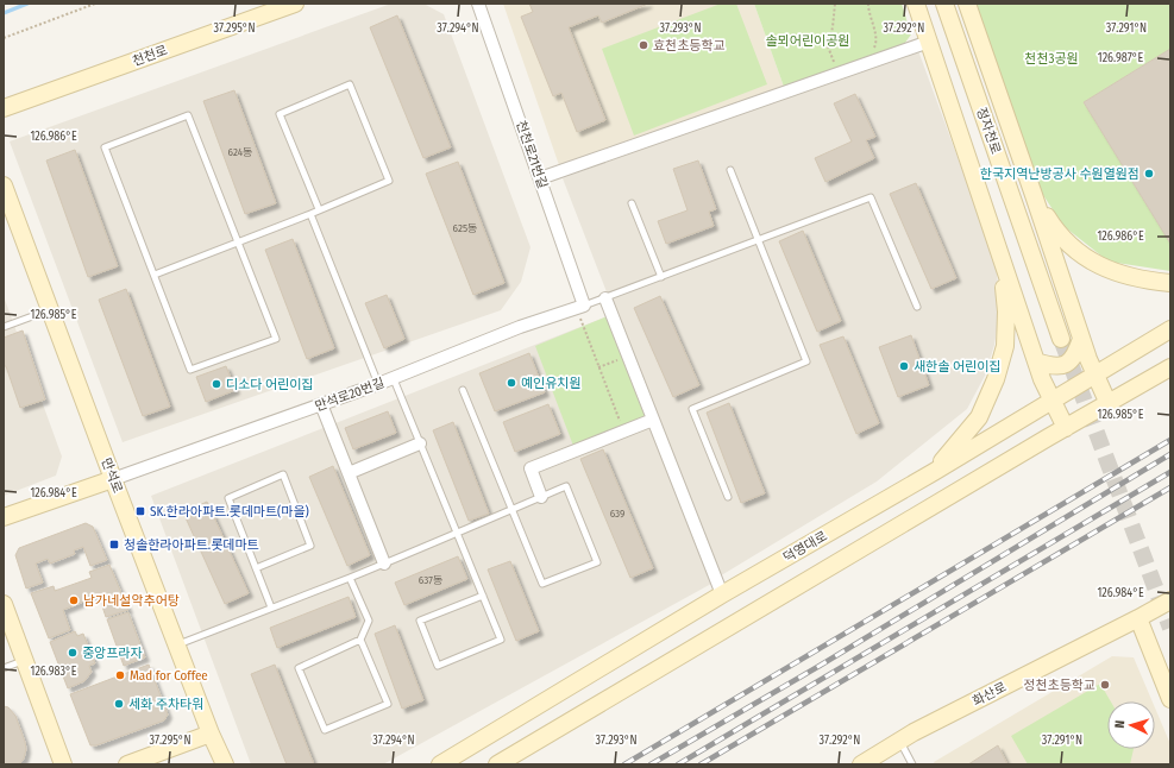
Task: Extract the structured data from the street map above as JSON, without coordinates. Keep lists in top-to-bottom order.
{
  "streets": {
    "street": [
      "천천로",
      "정자천로",
      "천천로21번길",
      "만석로20번길",
      "만석로",
      "덕영대로",
      "화산로"
    ]
  },
  "crossings": [
    ["천천로21번길", "만석로20번길"],
    ["만석로20번길", "만석로"]
  ],
  "parks": ["솔뫼어린이공원", "천천3공원"],
  "places": {
    "other": [
      "효천초등학교",
      "한국지역난방공사 수원열원점",
      "새한솔 어린이집",
      "예인유치원",
      "디소다 어린이집",
      "남가네설악추어탕",
      "중앙프라자",
      "Mad for Coffee",
      "정천초등학교",
      "세화 주차타워"
    ],
    "transit": ["SK.한라아파트.롯데마트(마을)", "청솔한라아파트.롯데마트"]
  },
  "house_numbers": [
    "624동",
    "625동",
    "639",
    "637동"
  ],
  "north": "left",
  "coordinates": [
    "37.295°N",
    "37.294°N",
    "37.293°N",
    "37.292°N",
    "37.291°N",
    "126.987°E",
    "126.986°E",
    "126.985°E",
    "126.984°E",
    "126.983°E"
  ]
}
